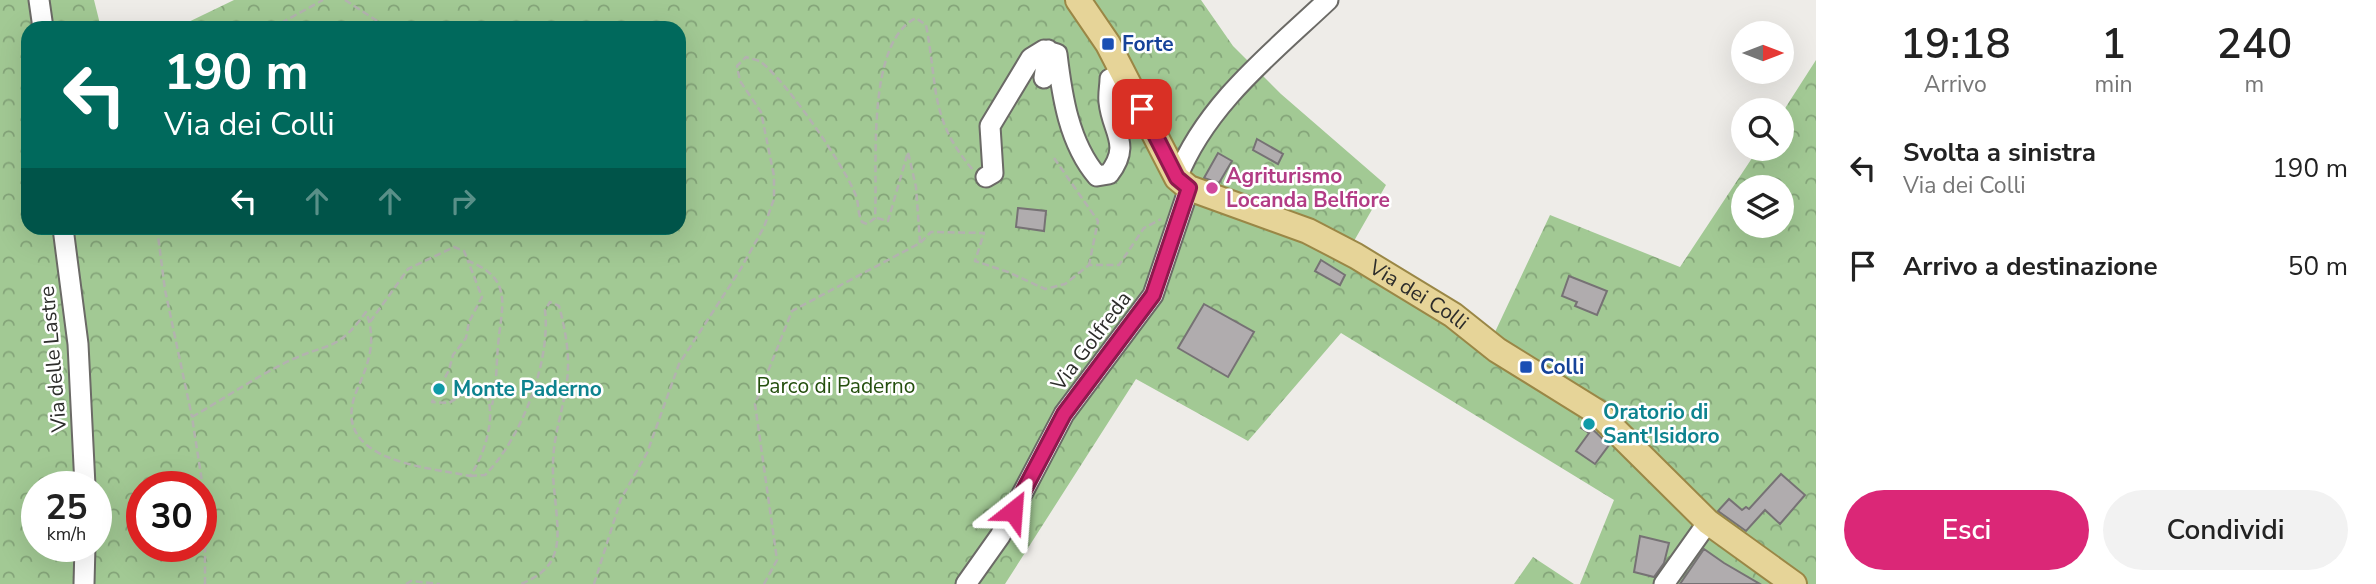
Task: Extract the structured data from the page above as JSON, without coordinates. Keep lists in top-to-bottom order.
{
  "streets": {
    "main road": ["Via dei Colli"],
    "street": ["Via Golfreda", "Via delle Lastre"]
  },
  "crossings": [
    ["Via dei Colli", "Via Golfreda"]
  ],
  "parks": ["Parco di Paderno"],
  "places": {
    "transit": ["Forte", "Colli"],
    "other": ["Agriturismo Locanda Belfiore", "Monte Paderno", "Oratorio di Sant'Isidoro"]
  },
  "north": "right",
  "page": {
    "eta": [
      "19:18",
      "Arrivo",
      "1",
      "min",
      "240",
      "m"
    ],
    "turn": ["190 m", "Via dei Colli"],
    "list": [
      {
        "name": "Svolta a sinistra",
        "note": "Via dei Colli",
        "value": "190 m"
      },
      {
        "name": "Arrivo a destinazione",
        "value": "50 m"
      }
    ],
    "speed": "25 km/h",
    "limit": "30",
    "buttons": ["Esci", "Condividi"]
  }
}
